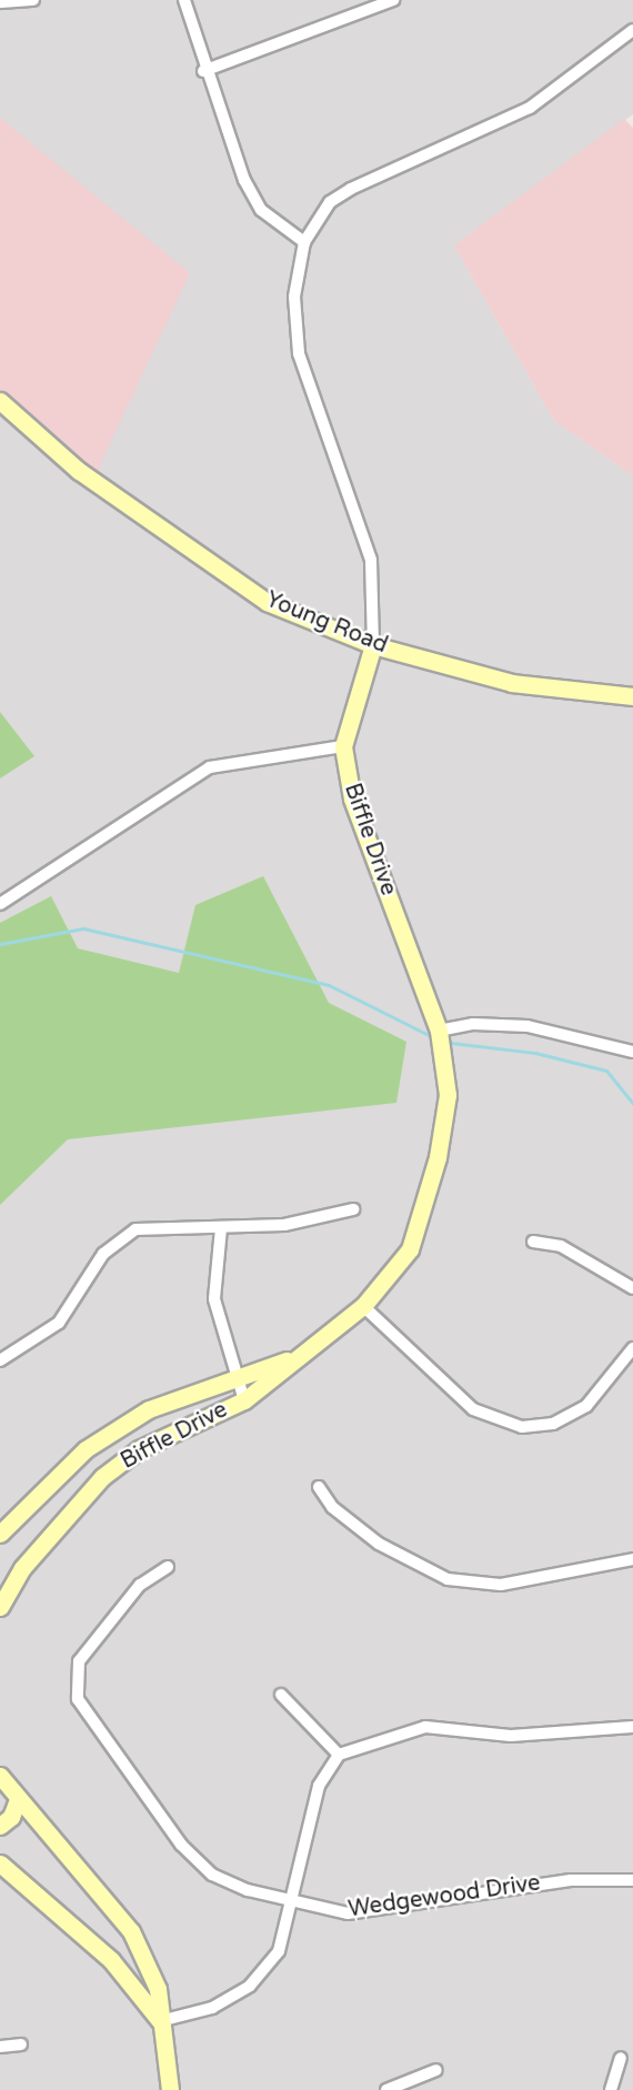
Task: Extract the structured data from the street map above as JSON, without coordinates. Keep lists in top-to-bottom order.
{
  "streets": {
    "street": ["Young Road", "Biffle Drive", "Wedgewood Drive"]
  },
  "crossings": [
    ["Young Road", "Biffle Drive"]
  ]
}
